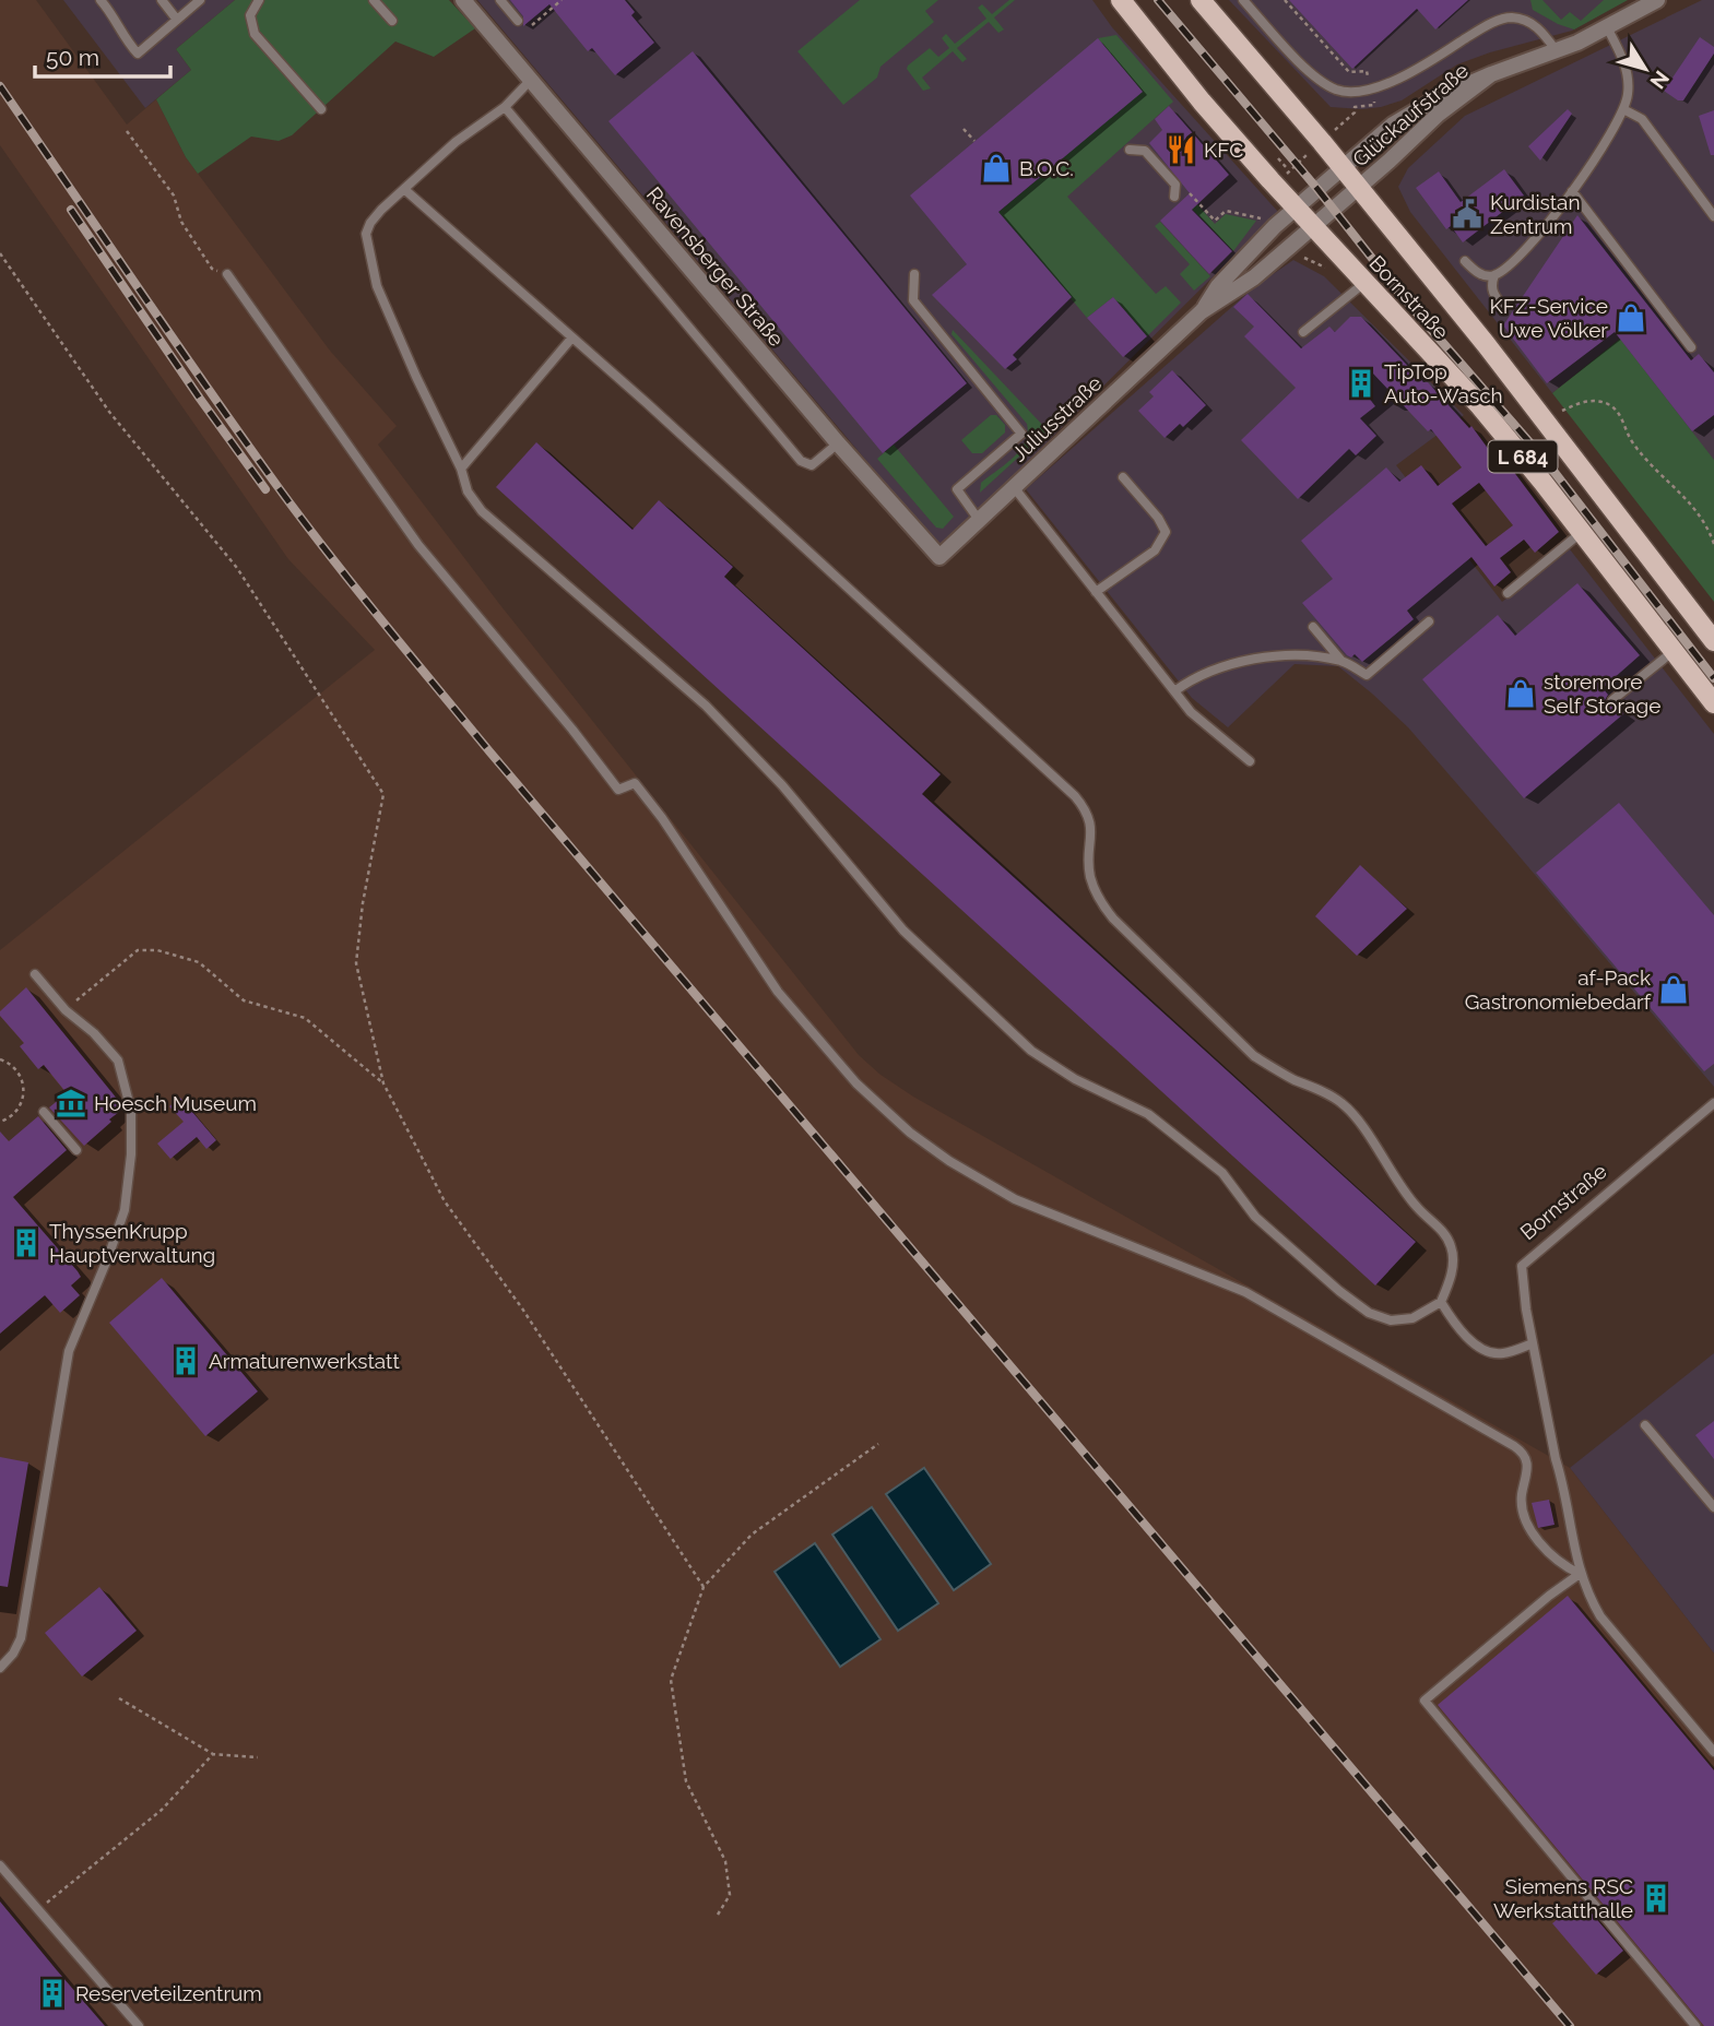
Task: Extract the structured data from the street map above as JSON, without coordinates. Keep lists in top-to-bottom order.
{
  "streets": {
    "main road": ["Bornstraße", "L 684"],
    "street": ["Glückaufstraße", "Ravensberger Straße", "Juliusstraße"]
  },
  "crossings": [
    ["Glückaufstraße", "Bornstraße"],
    ["Glückaufstraße", "Juliusstraße"],
    ["Ravensberger Straße", "Juliusstraße"],
    ["Bornstraße", "Juliusstraße"]
  ],
  "places": {
    "restaurant": ["KFC"],
    "shop": [
      "B.O.C.",
      "KFZ-Service Uwe Völker",
      "storemore Self Storage",
      "af-Pack Gastronomiebedarf"
    ],
    "public building": ["Kurdistan Zentrum"],
    "building": [
      "TipTop Auto-Wasch",
      "ThyssenKrupp Hauptverwaltung",
      "Armaturenwerkstatt",
      "Siemens RSC Werkstatthalle",
      "Reserveteilzentrum"
    ],
    "museum": ["Hoesch Museum"]
  },
  "scale_bar": "50 m",
  "north": "bottom right"
}
